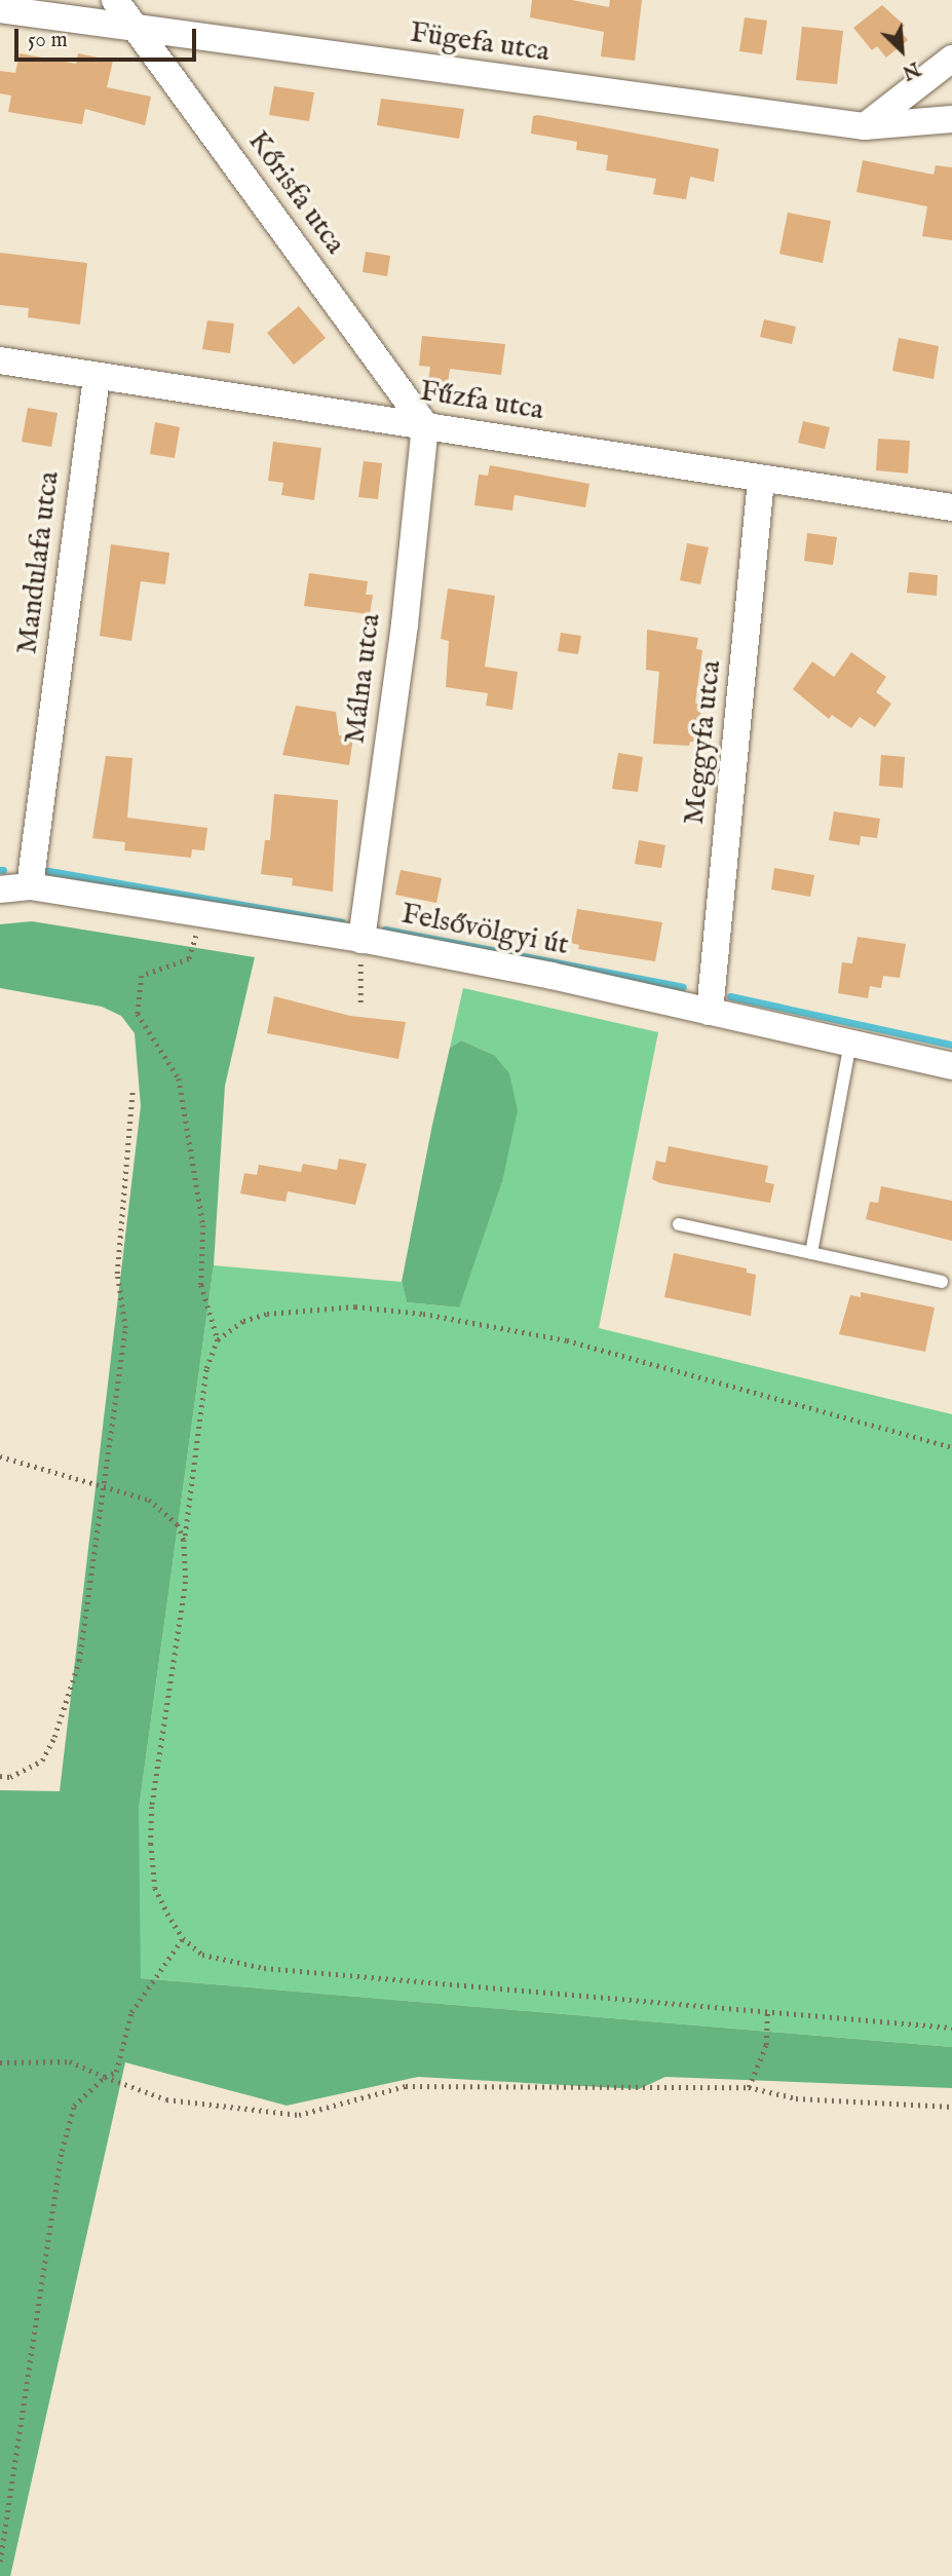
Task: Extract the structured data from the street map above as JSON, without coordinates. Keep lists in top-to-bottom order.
{
  "streets": {
    "street": [
      "Fügefa utca",
      "Kőrisfa utca",
      "Fűzfa utca",
      "Mandulafa utca",
      "Málna utca",
      "Meggyfa utca",
      "Felsővölgyi út"
    ]
  },
  "crossings": [
    ["Fügefa utca", "Kőrisfa utca"],
    ["Kőrisfa utca", "Fűzfa utca"],
    ["Kőrisfa utca", "Málna utca"],
    ["Fűzfa utca", "Mandulafa utca"],
    ["Fűzfa utca", "Málna utca"],
    ["Fűzfa utca", "Meggyfa utca"],
    ["Mandulafa utca", "Felsővölgyi út"],
    ["Málna utca", "Felsővölgyi út"],
    ["Meggyfa utca", "Felsővölgyi út"]
  ],
  "scale_bar": "50 m",
  "north": "bottom right"
}
